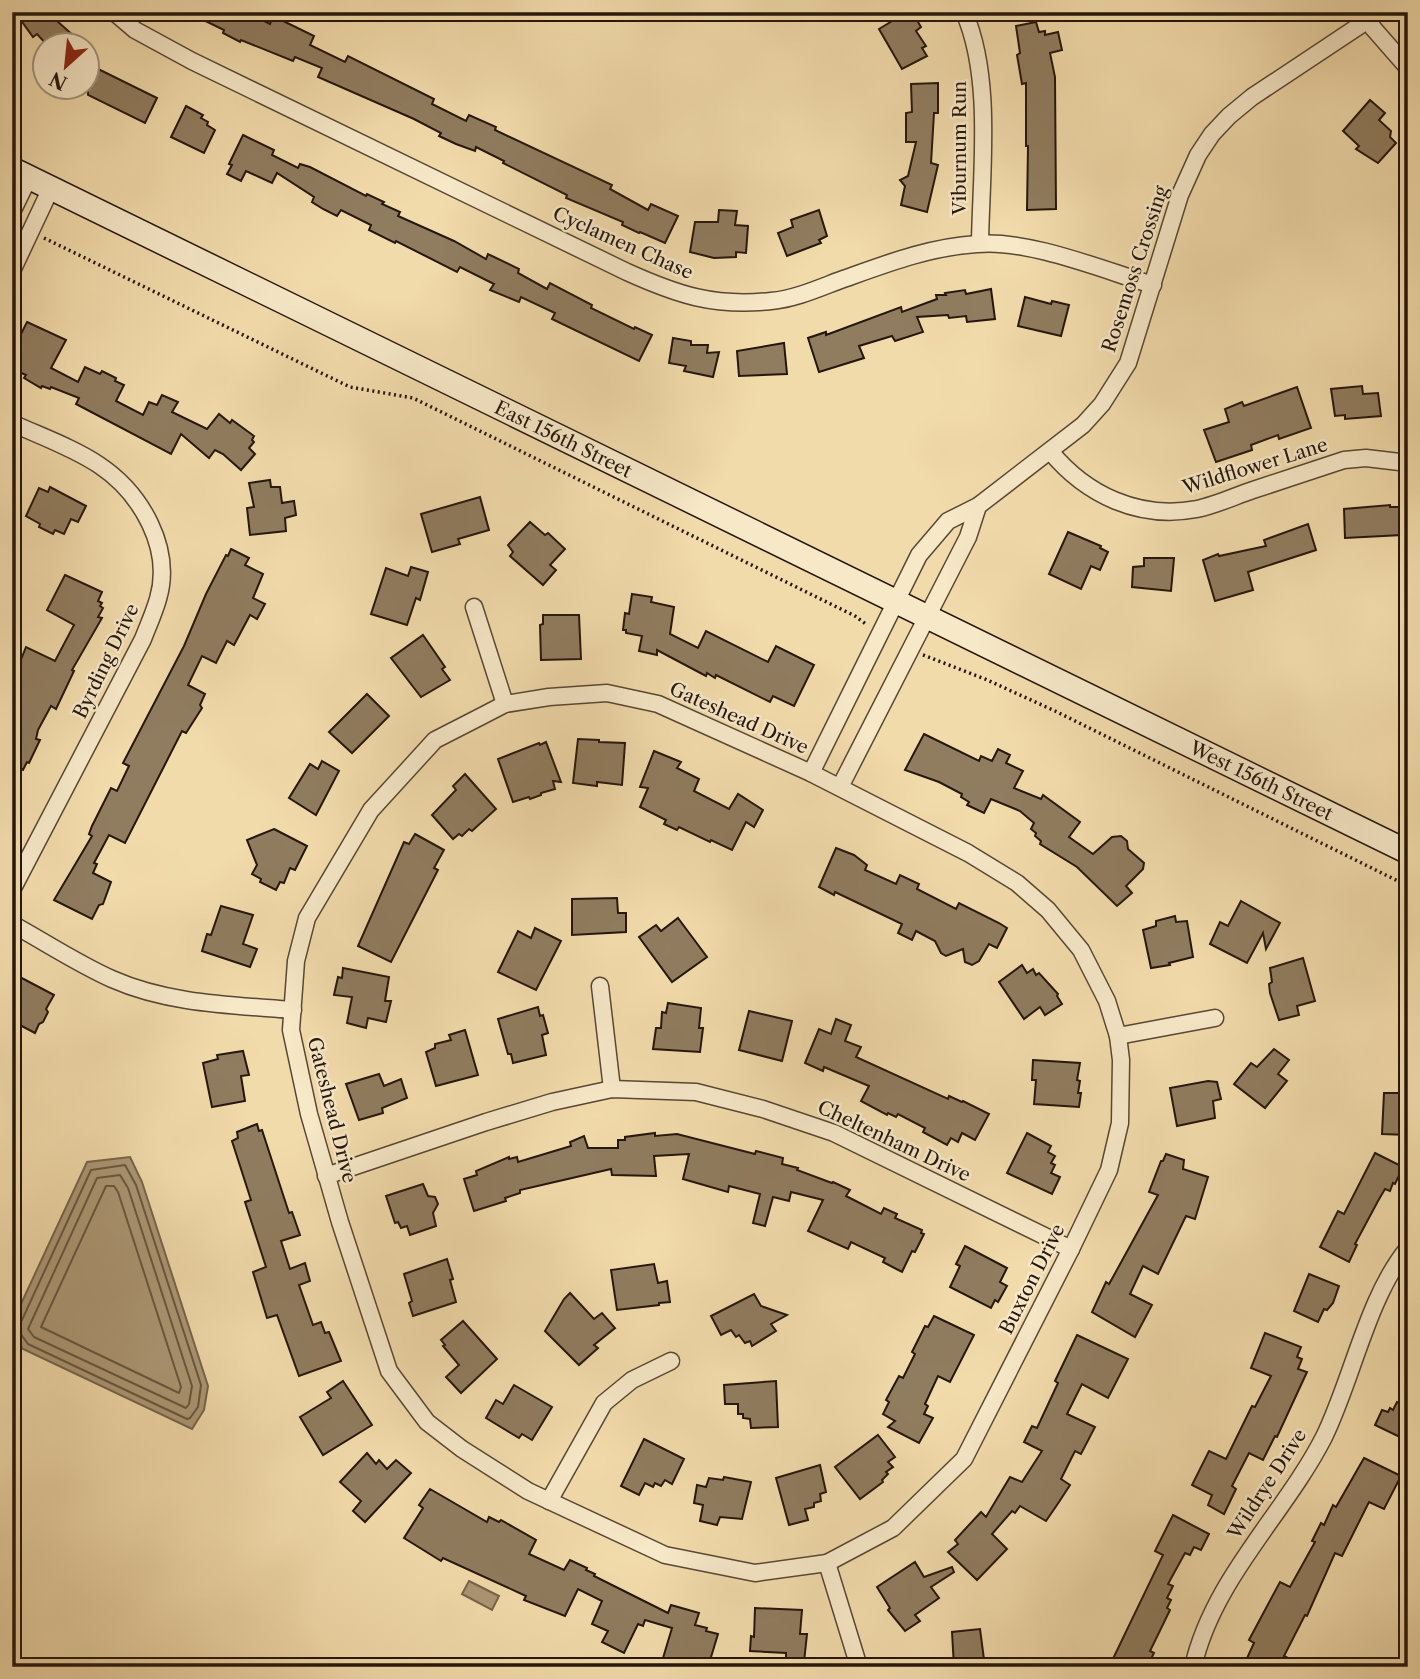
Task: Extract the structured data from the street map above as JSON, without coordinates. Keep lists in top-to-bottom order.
{
  "streets": {
    "street": [
      "Viburnum Run",
      "Cyclamen Chase",
      "Rosemoss Crossing",
      "East 156th Street",
      "Wildflower Lane",
      "Byrding Drive",
      "Gateshead Drive",
      "West 156th Street",
      "Cheltenham Drive",
      "Buxton Drive",
      "Wildrye Drive"
    ]
  },
  "crossings": [
    ["Viburnum Run", "Cyclamen Chase"],
    ["Cyclamen Chase", "Rosemoss Crossing"],
    ["Rosemoss Crossing", "East 156th Street"],
    ["Rosemoss Crossing", "Wildflower Lane"],
    ["Rosemoss Crossing", "Gateshead Drive"],
    ["East 156th Street", "West 156th Street"],
    ["Gateshead Drive", "Cheltenham Drive"],
    ["Gateshead Drive", "Buxton Drive"],
    ["Cheltenham Drive", "Buxton Drive"]
  ],
  "north": "bottom left"
}
